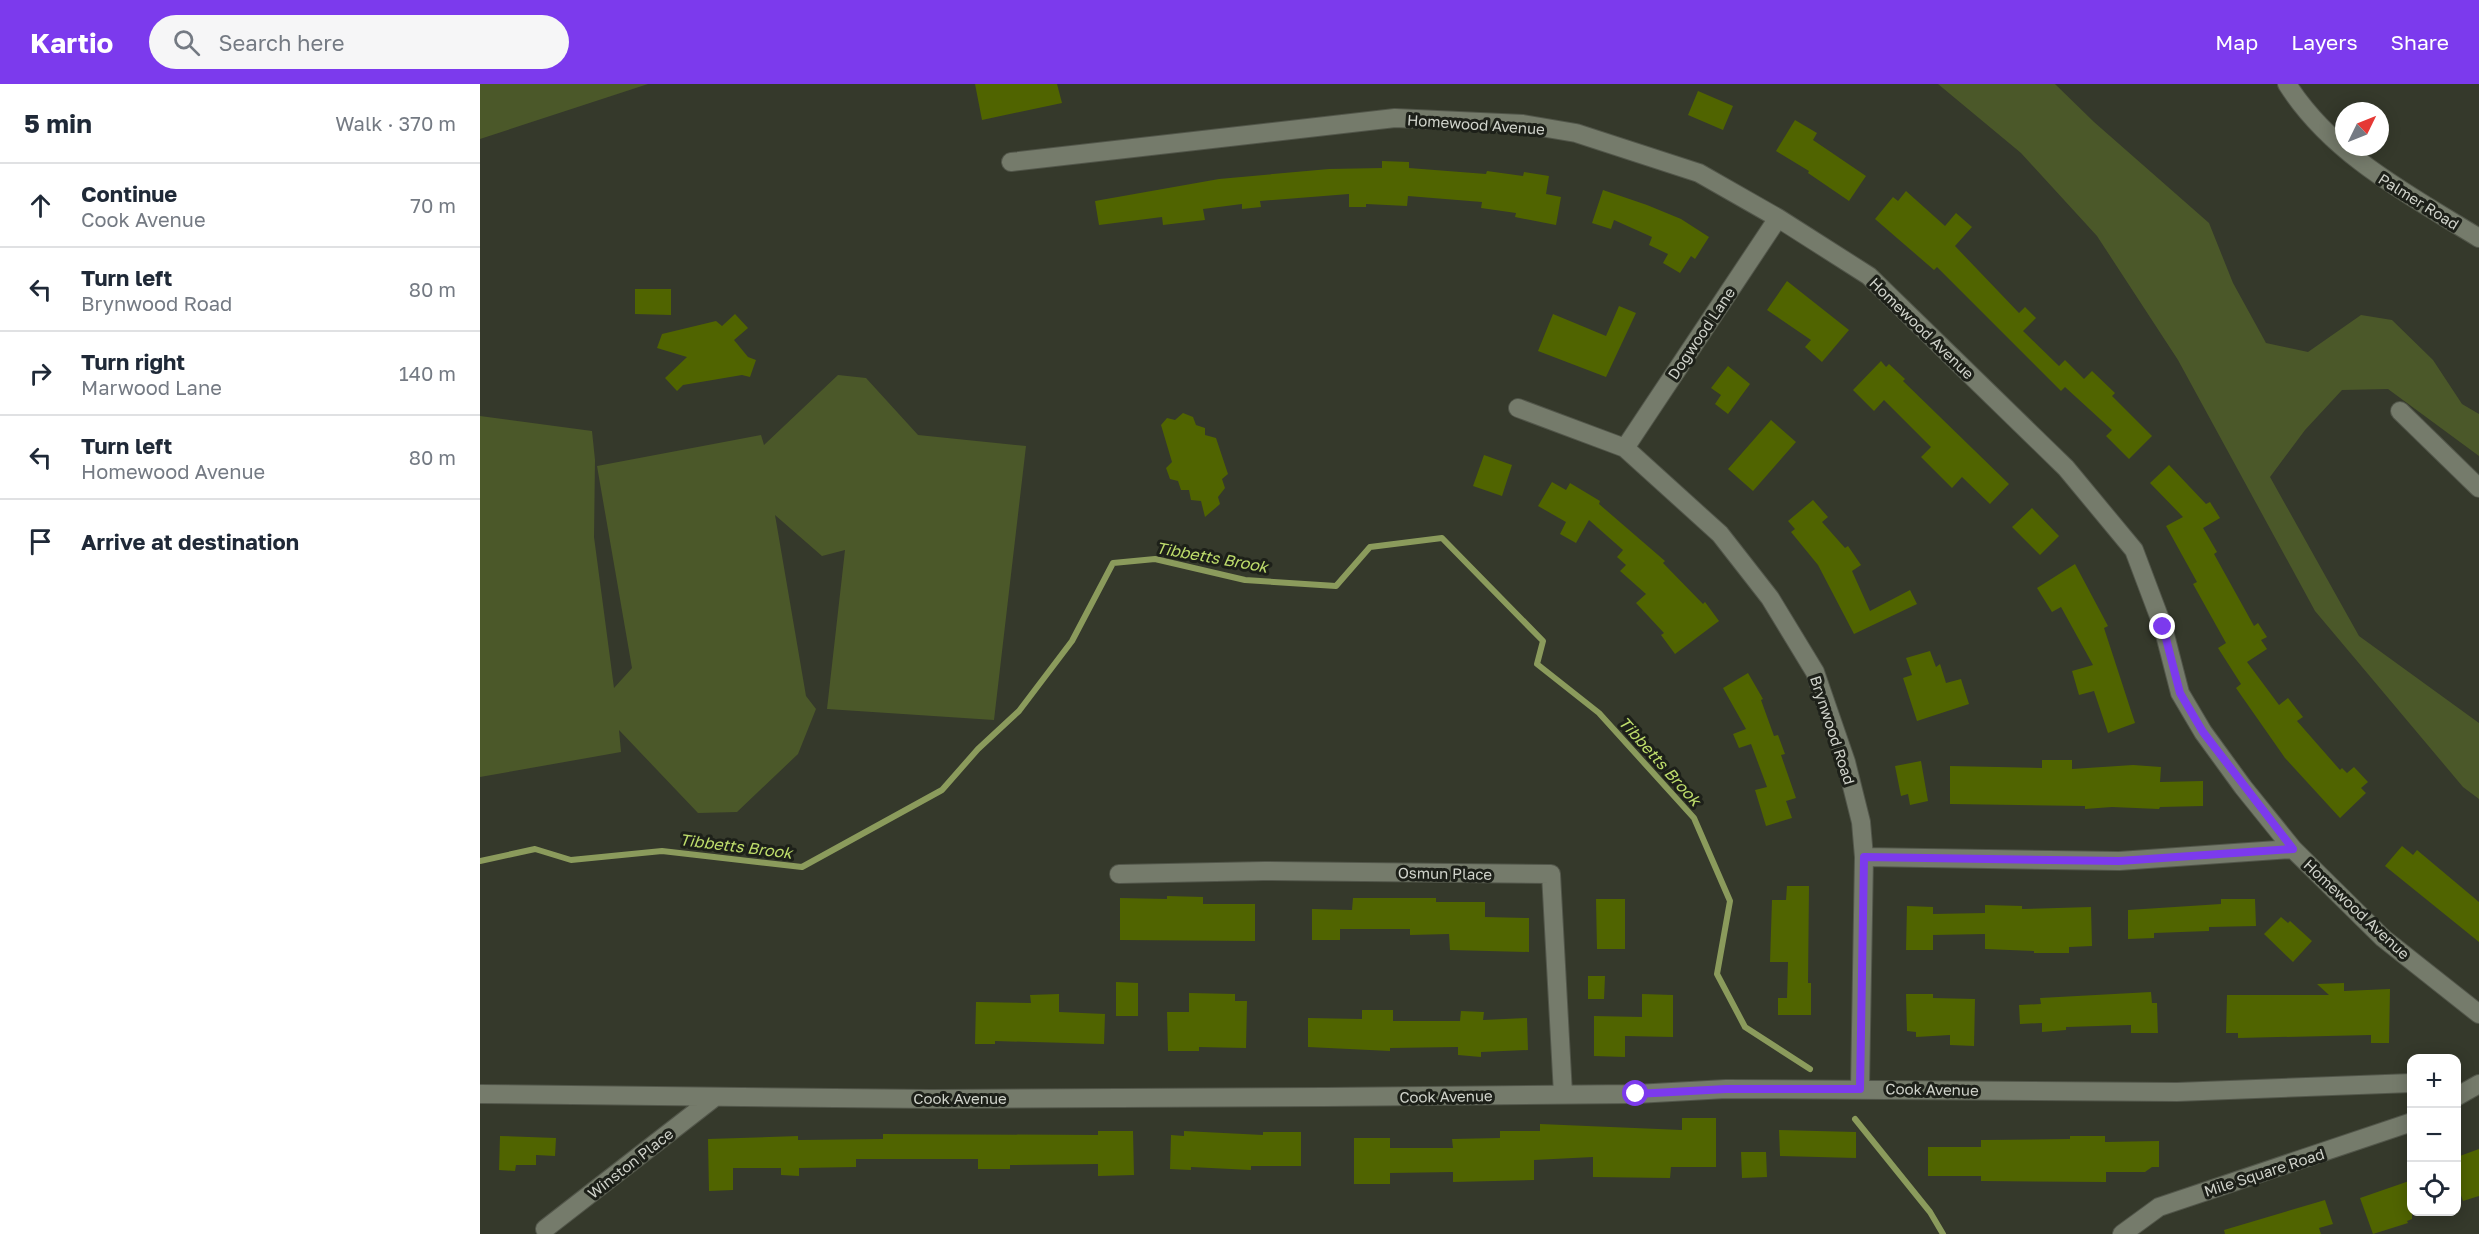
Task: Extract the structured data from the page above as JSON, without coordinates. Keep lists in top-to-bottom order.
{
  "streets": {
    "street": [
      "Homewood Avenue",
      "Palmer Road",
      "Dogwood Lane",
      "Brynwood Road",
      "Osmun Place",
      "Cook Avenue",
      "Winston Place",
      "Mile Square Road"
    ]
  },
  "crossings": [
    ["Homewood Avenue", "Dogwood Lane"],
    ["Dogwood Lane", "Brynwood Road"],
    ["Brynwood Road", "Cook Avenue"],
    ["Osmun Place", "Cook Avenue"],
    ["Cook Avenue", "Winston Place"]
  ],
  "water": ["Tibbetts Brook"],
  "north": "top right",
  "page": {
    "header": "Kartio",
    "search": "Search here",
    "nav": ["Map", "Layers", "Share"],
    "heading": ["5 min", "Walk · 370 m"],
    "list": [
      ["Continue", "Cook Avenue", "70 m"],
      ["Turn left", "Brynwood Road", "80 m"],
      ["Turn right", "Marwood Lane", "140 m"],
      ["Turn left", "Homewood Avenue", "80 m"],
      "Arrive at destination"
    ],
    "map_buttons": ["+", "−"]
  }
}
